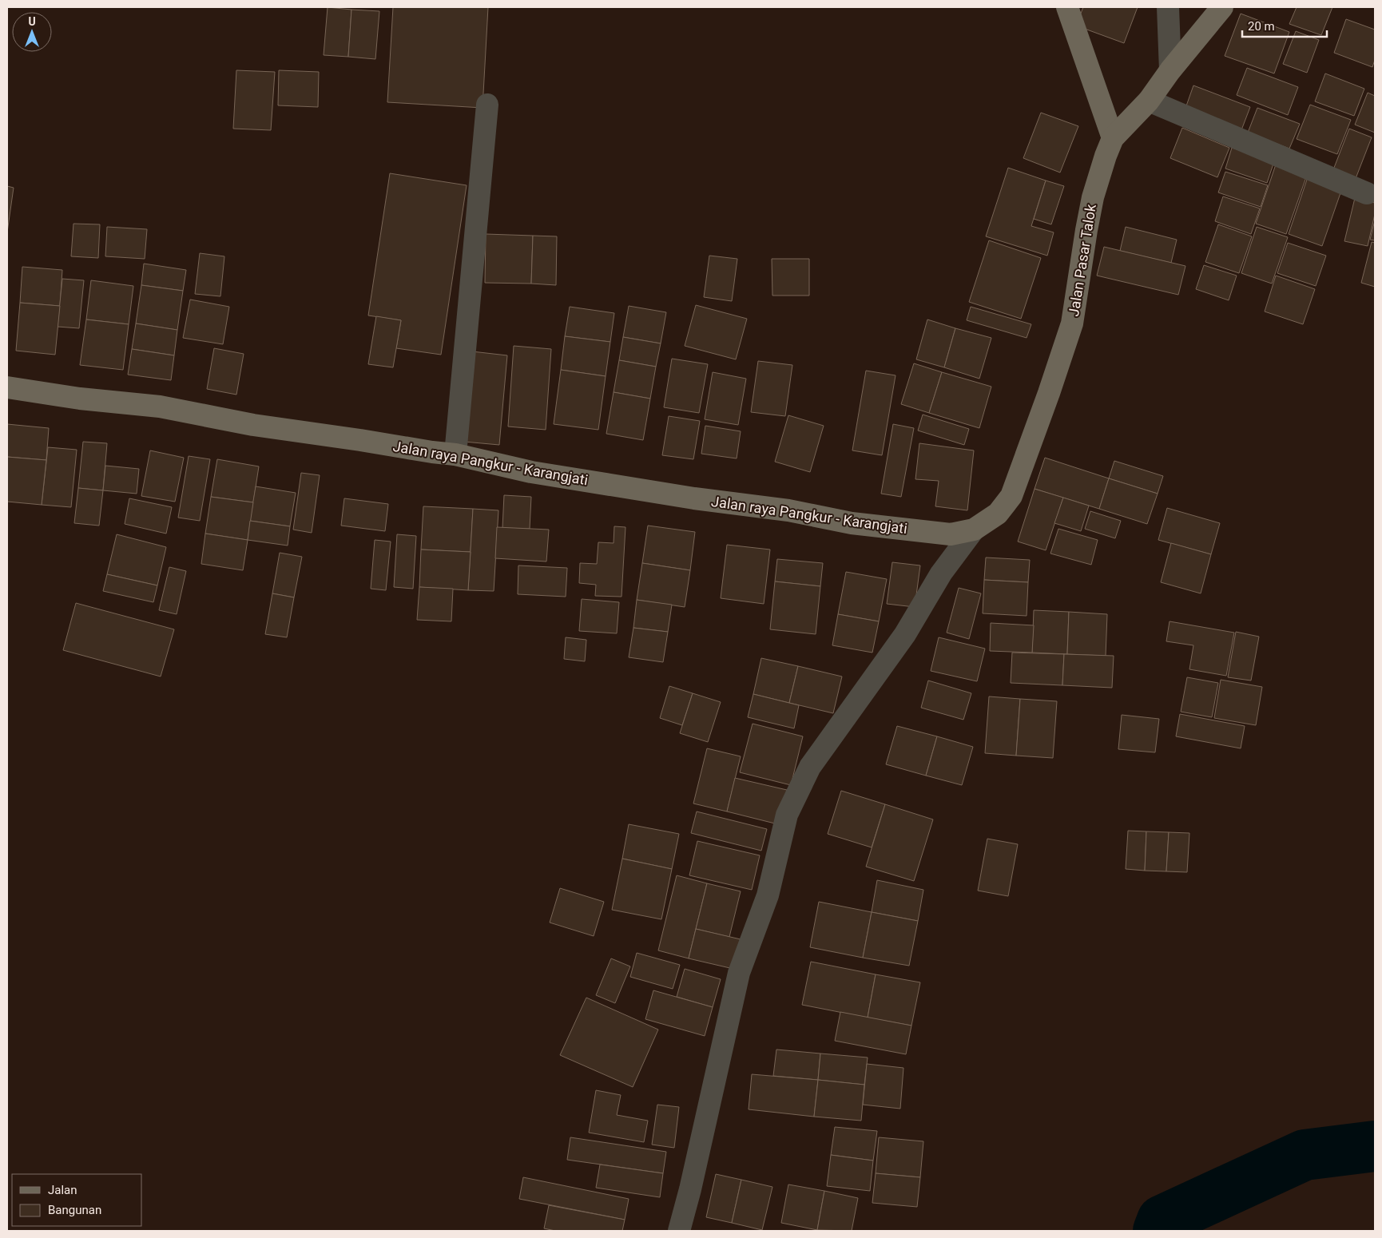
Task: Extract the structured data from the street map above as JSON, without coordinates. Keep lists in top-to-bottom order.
{
  "streets": {
    "main road": ["Jalan Pasar Talok", "Jalan raya Pangkur - Karangjati"]
  },
  "crossings": [
    ["Jalan Pasar Talok", "Jalan raya Pangkur - Karangjati"]
  ],
  "legend": ["Jalan", "Bangunan"],
  "scale_bar": "20 m",
  "north": "top"
}
